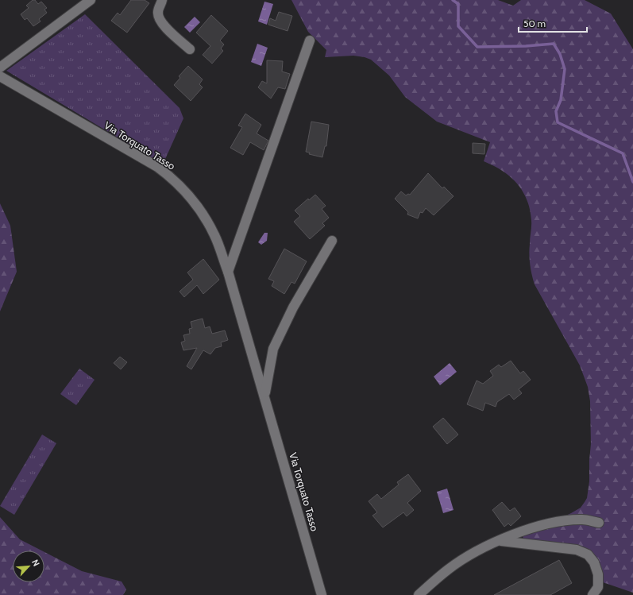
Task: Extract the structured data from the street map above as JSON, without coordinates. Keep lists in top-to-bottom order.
{
  "streets": {
    "street": ["Via Torquato Tasso"]
  },
  "scale_bar": "50 m",
  "north": "top right"
}
